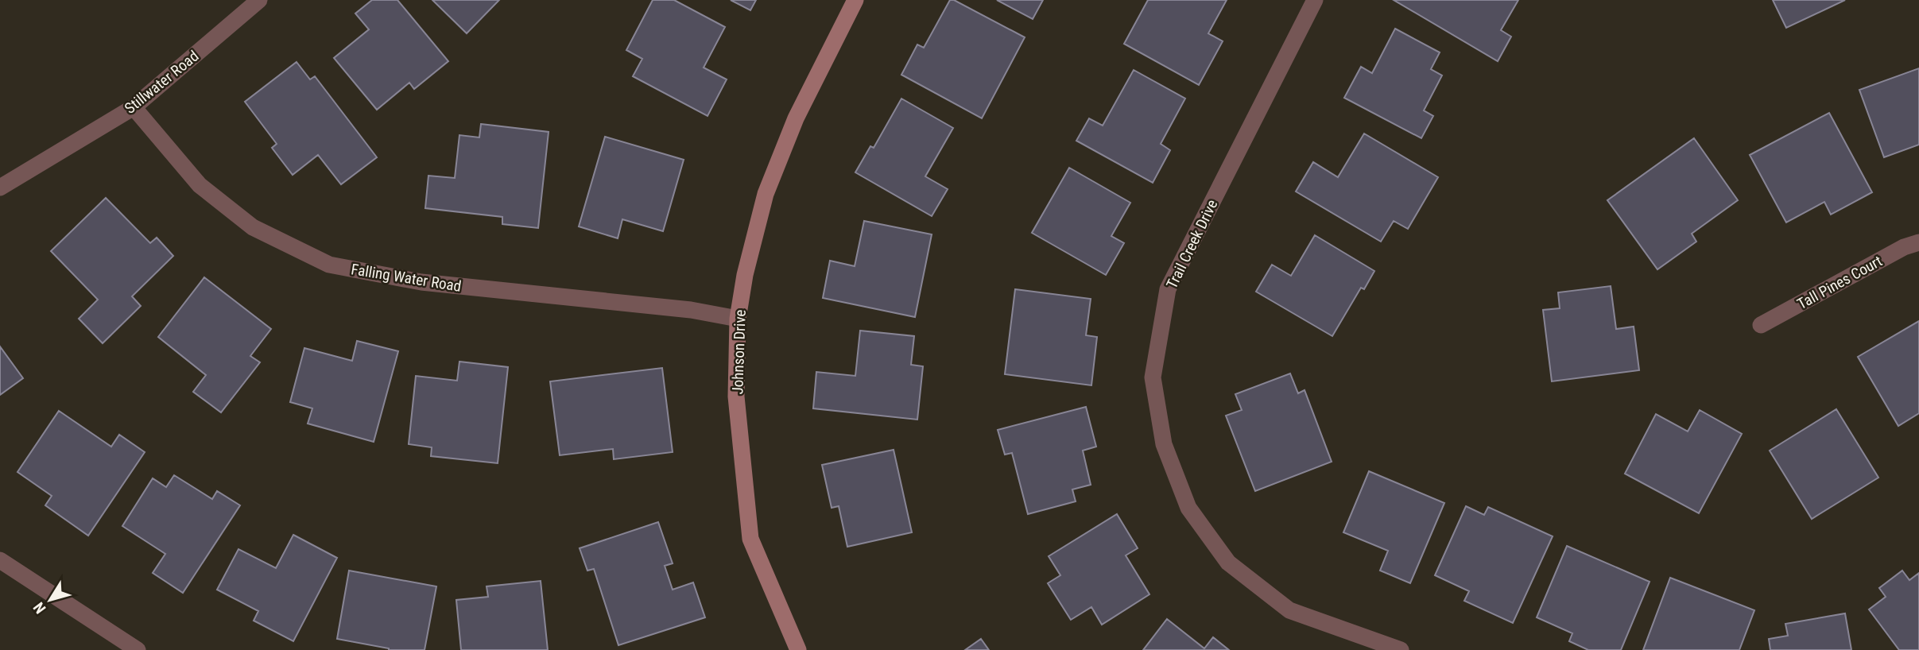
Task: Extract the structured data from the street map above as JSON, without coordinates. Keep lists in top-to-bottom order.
{
  "streets": {
    "street": [
      "Stillwater Road",
      "Trail Creek Drive",
      "Falling Water Road",
      "Tall Pines Court",
      "Johnson Drive"
    ]
  },
  "crossings": [
    ["Stillwater Road", "Falling Water Road"],
    ["Falling Water Road", "Johnson Drive"]
  ],
  "north": "bottom left"
}
